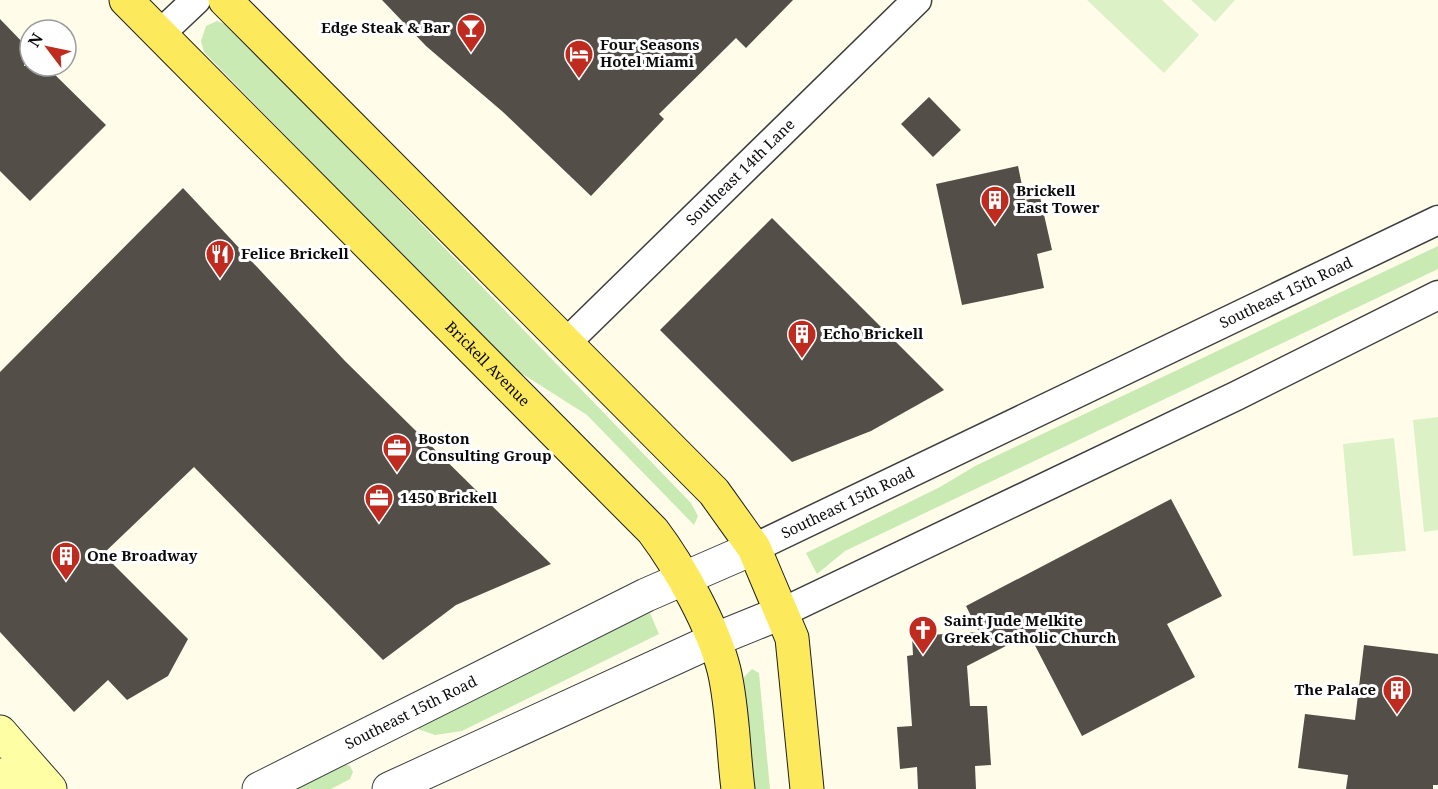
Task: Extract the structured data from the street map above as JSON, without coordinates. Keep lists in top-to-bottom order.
{
  "streets": {
    "main road": ["Brickell Avenue"],
    "street": ["Southeast 14th Lane", "Southeast 15th Road"]
  },
  "crossings": [
    ["Southeast 15th Road", "Brickell Avenue"]
  ],
  "places": {
    "bar": ["Edge Steak & Bar"],
    "hotel": ["Four Seasons Hotel Miami"],
    "building": [
      "Brickell East Tower",
      "Echo Brickell",
      "One Broadway",
      "The Palace"
    ],
    "restaurant": ["Felice Brickell"],
    "office": ["Boston Consulting Group", "1450 Brickell"],
    "church": ["Saint Jude Melkite Greek Catholic Church"]
  },
  "north": "top left"
}
